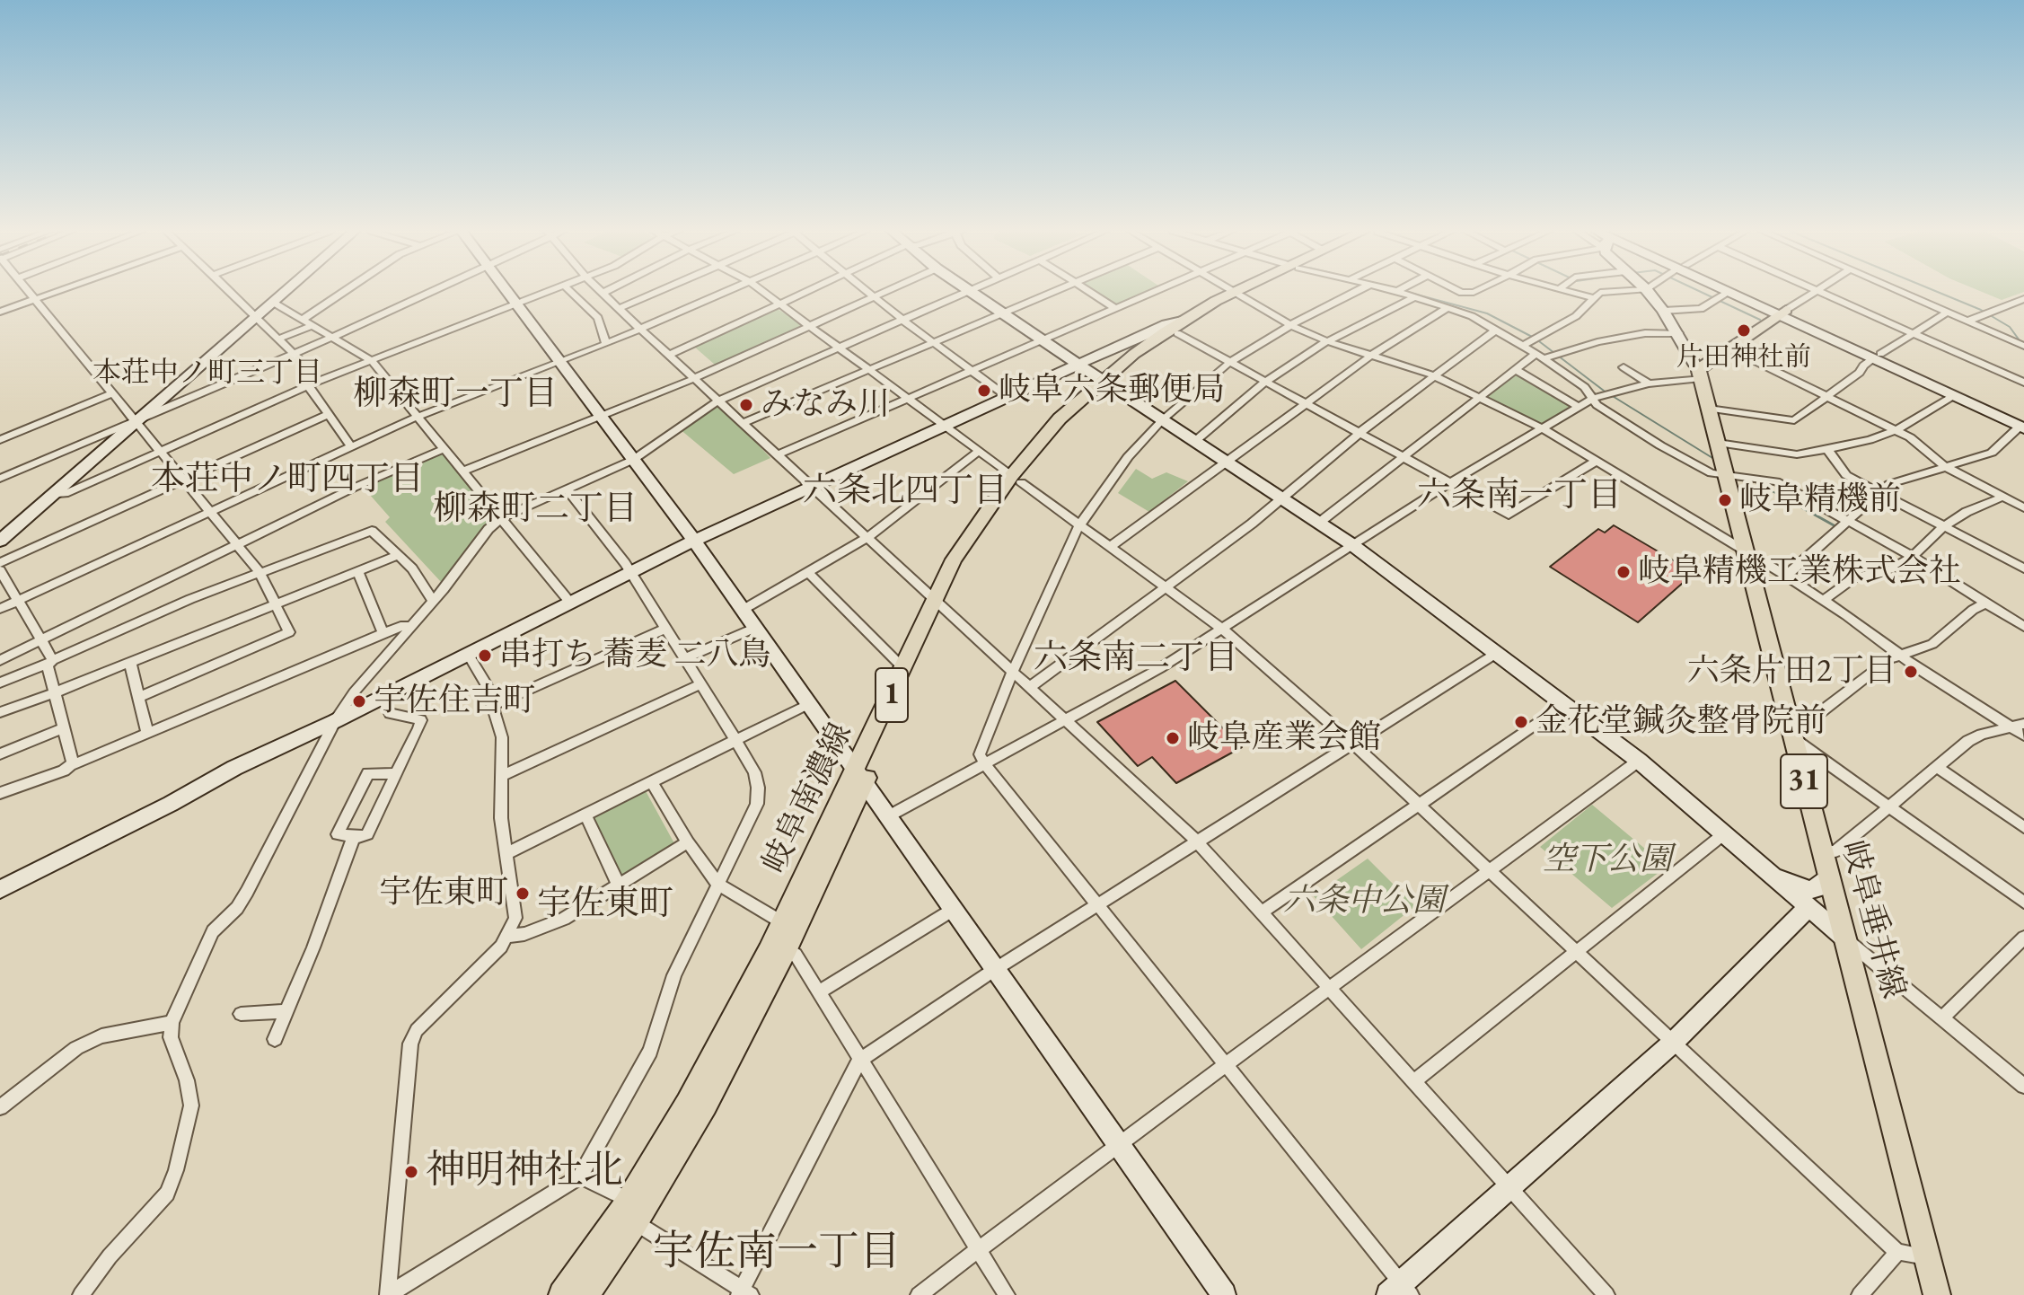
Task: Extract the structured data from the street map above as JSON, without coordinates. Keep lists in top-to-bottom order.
{
  "streets": {
    "main road": [
      "1",
      "31",
      "岐阜南濃線",
      "岐阜垂井線"
    ]
  },
  "districts": [
    "本荘中ノ町三丁目",
    "柳森町一丁目",
    "本荘中ノ町四丁目",
    "六条北四丁目",
    "六条南一丁目",
    "柳森町二丁目",
    "六条南二丁目",
    "宇佐東町",
    "宇佐南一丁目"
  ],
  "parks": ["空下公園", "六条中公園"],
  "places": [
    "片田神社前",
    "岐阜六条郵便局",
    "みなみ川",
    "岐阜精機前",
    "岐阜精機工業株式会社",
    "串打ち 蕎麦 二八鳥",
    "六条片田2丁目",
    "宇佐住吉町",
    "金花堂鍼灸整骨院前",
    "岐阜産業会館",
    "宇佐東町",
    "神明神社北"
  ]
}
